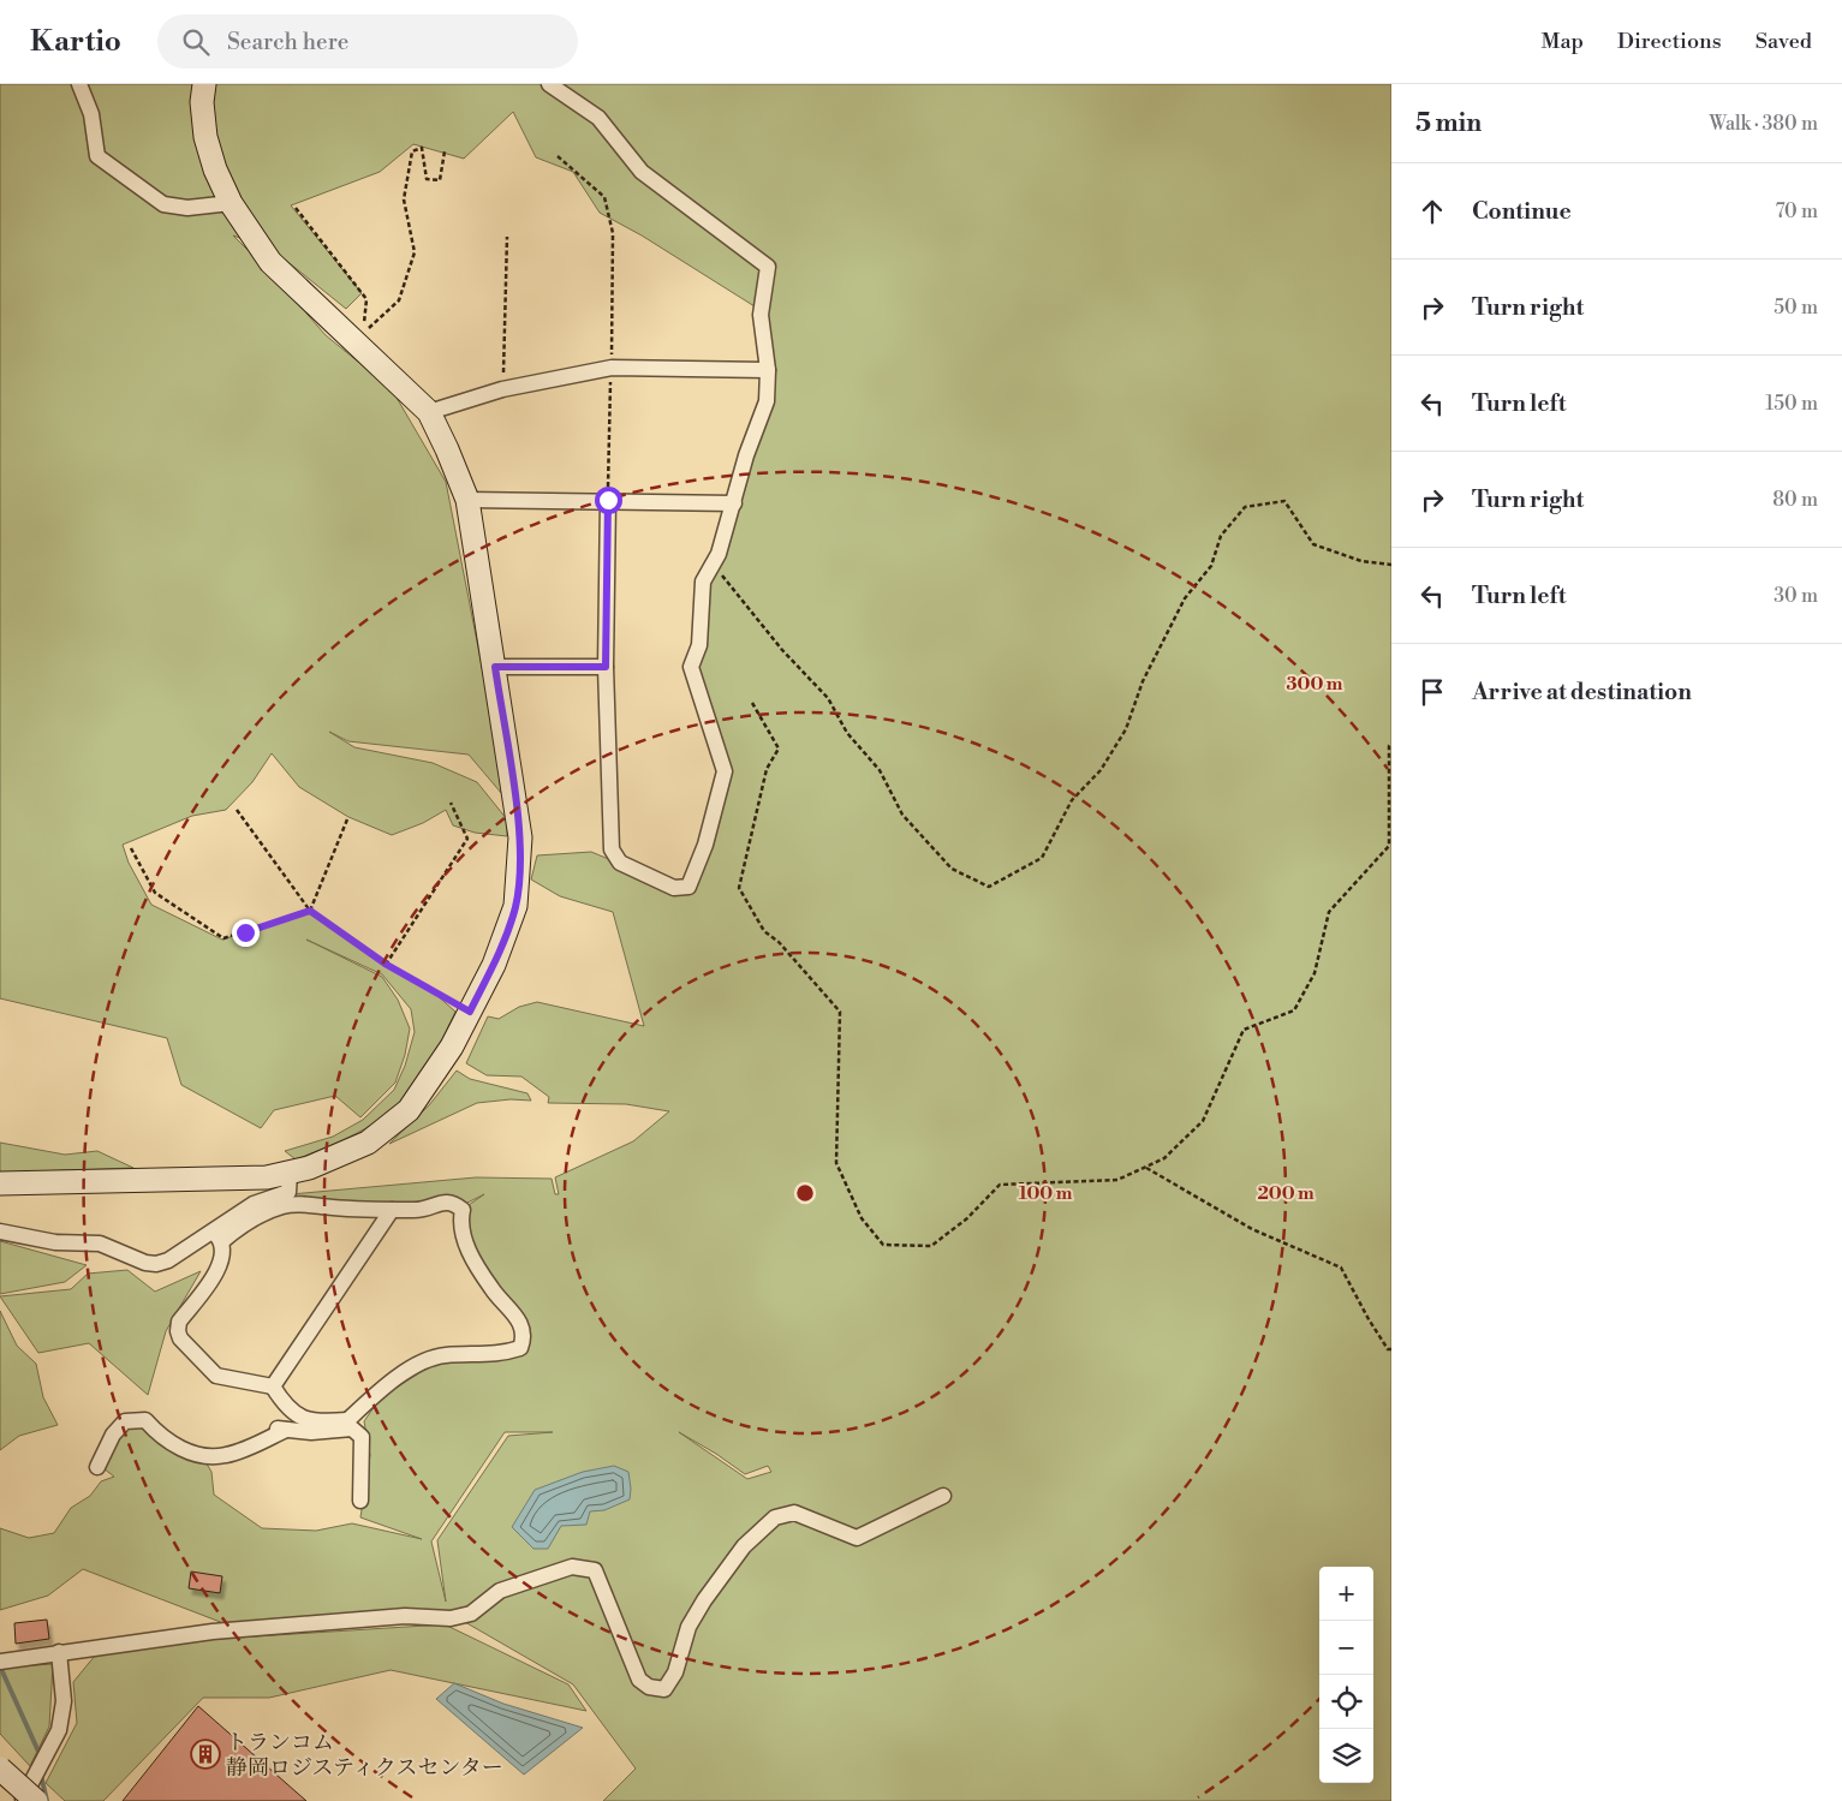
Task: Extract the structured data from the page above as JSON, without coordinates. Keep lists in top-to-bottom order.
{
  "places": {
    "building": ["トランコム 静岡ロジスティクスセンター"]
  },
  "page": {
    "header": "Kartio",
    "search": "Search here",
    "nav": ["Map", "Directions", "Saved"],
    "heading": ["5 min", "Walk · 380 m"],
    "list": [
      ["Continue", "70 m"],
      ["Turn right", "50 m"],
      ["Turn left", "150 m"],
      ["Turn right", "80 m"],
      ["Turn left", "30 m"],
      "Arrive at destination"
    ],
    "map_buttons": ["+", "−"]
  },
  "rings": ["300 m", "100 m", "200 m"]
}
